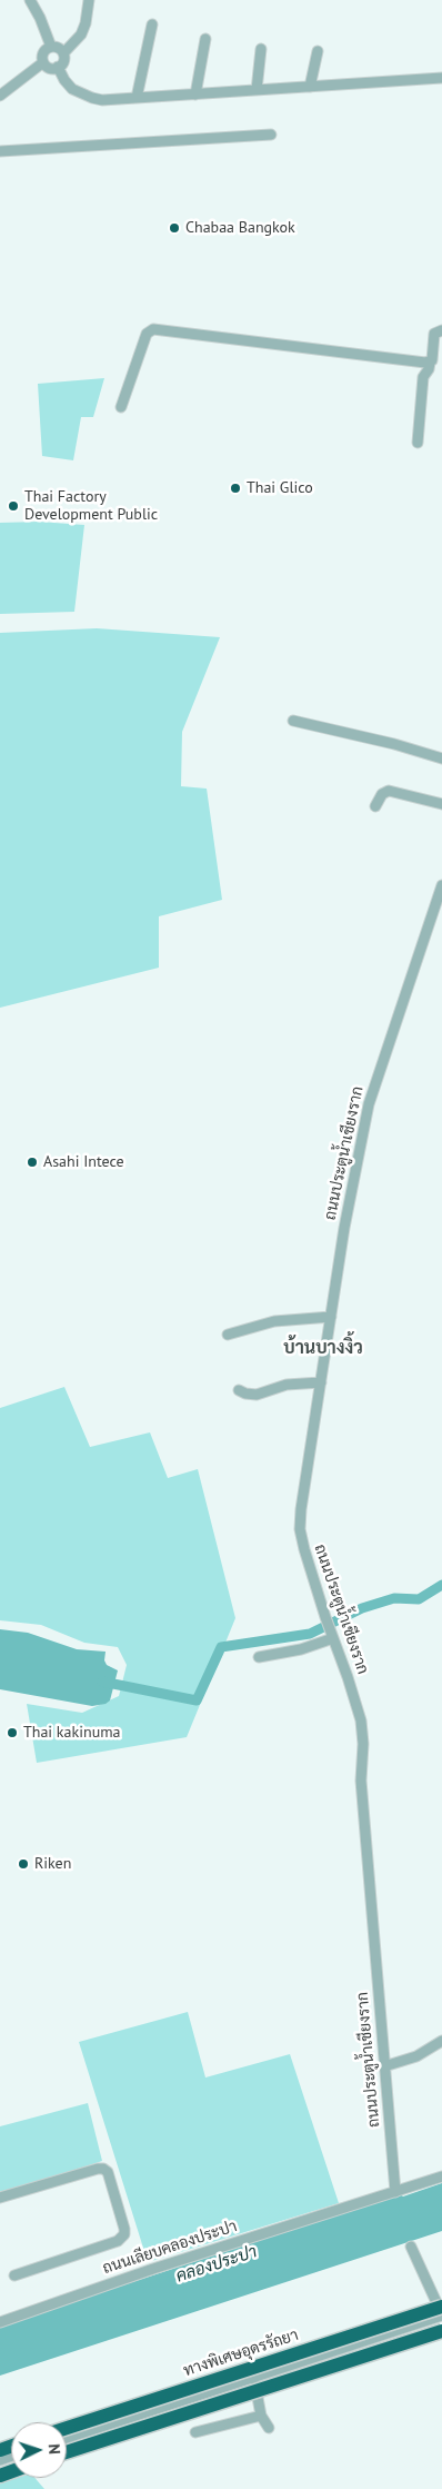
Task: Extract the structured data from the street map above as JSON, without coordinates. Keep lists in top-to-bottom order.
{
  "streets": {
    "highway": ["ทางพิเศษอุดรรัถยา"],
    "street": ["ถนนประตูน้ำเชียงราก", "ถนนเลียบคลองประปา"]
  },
  "crossings": [
    ["ถนนประตูน้ำเชียงราก", "ถนนเลียบคลองประปา"]
  ],
  "districts": ["บ้านบางงิ้ว"],
  "water": ["คลองประปา"],
  "places": [
    "Chabaa Bangkok",
    "Thai Glico",
    "Thai Factory Development Public",
    "Asahi Intece",
    "Thai kakinuma",
    "Riken"
  ],
  "north": "right"
}
